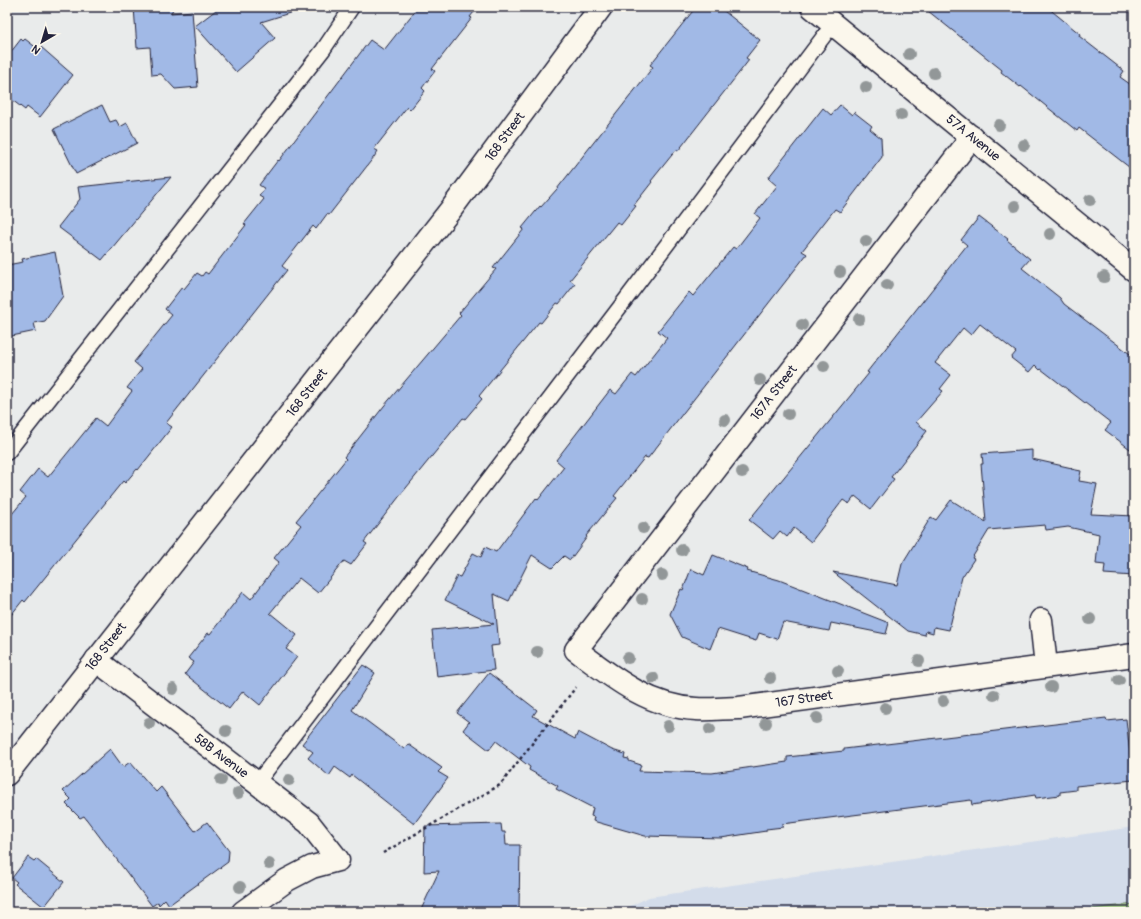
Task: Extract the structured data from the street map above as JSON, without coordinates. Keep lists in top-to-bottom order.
{
  "streets": {
    "street": [
      "168 Street",
      "57A Avenue",
      "167A Street",
      "167 Street",
      "58B Avenue"
    ]
  },
  "crossings": [
    ["168 Street", "58B Avenue"],
    ["57A Avenue", "167A Street"],
    ["167A Street", "167 Street"]
  ],
  "north": "bottom left"
}
